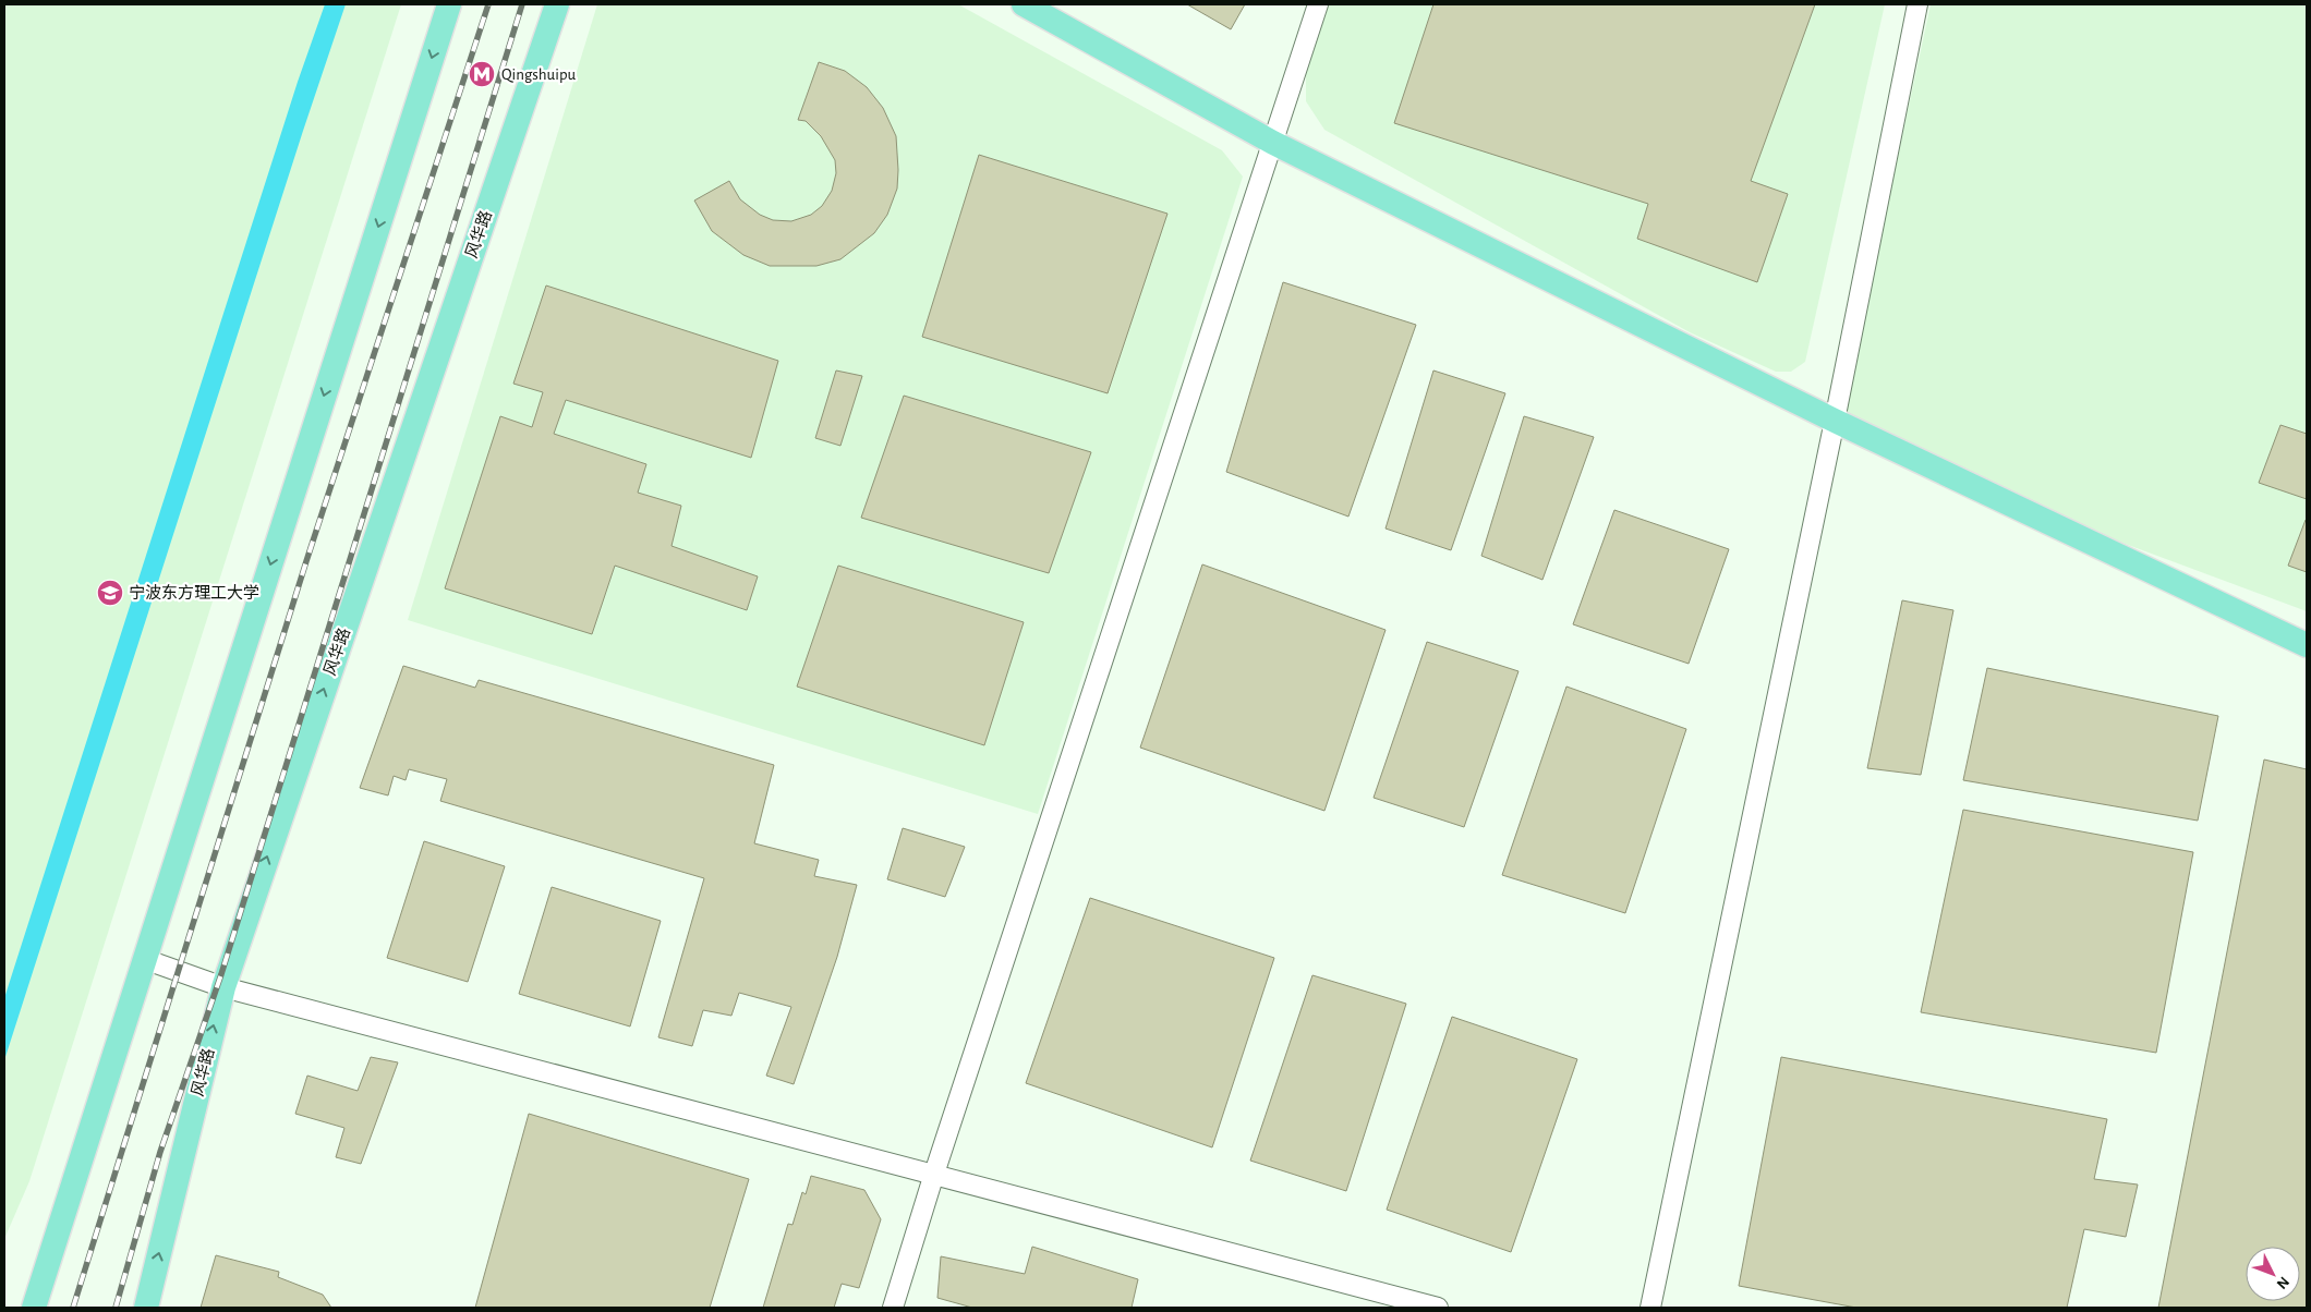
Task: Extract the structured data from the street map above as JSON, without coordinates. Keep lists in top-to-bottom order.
{
  "streets": {
    "main road": ["风华路"]
  },
  "places": {
    "metro station": ["Qingshuipu"],
    "school or university": ["宁波东方理工大学"]
  },
  "north": "bottom right"
}
